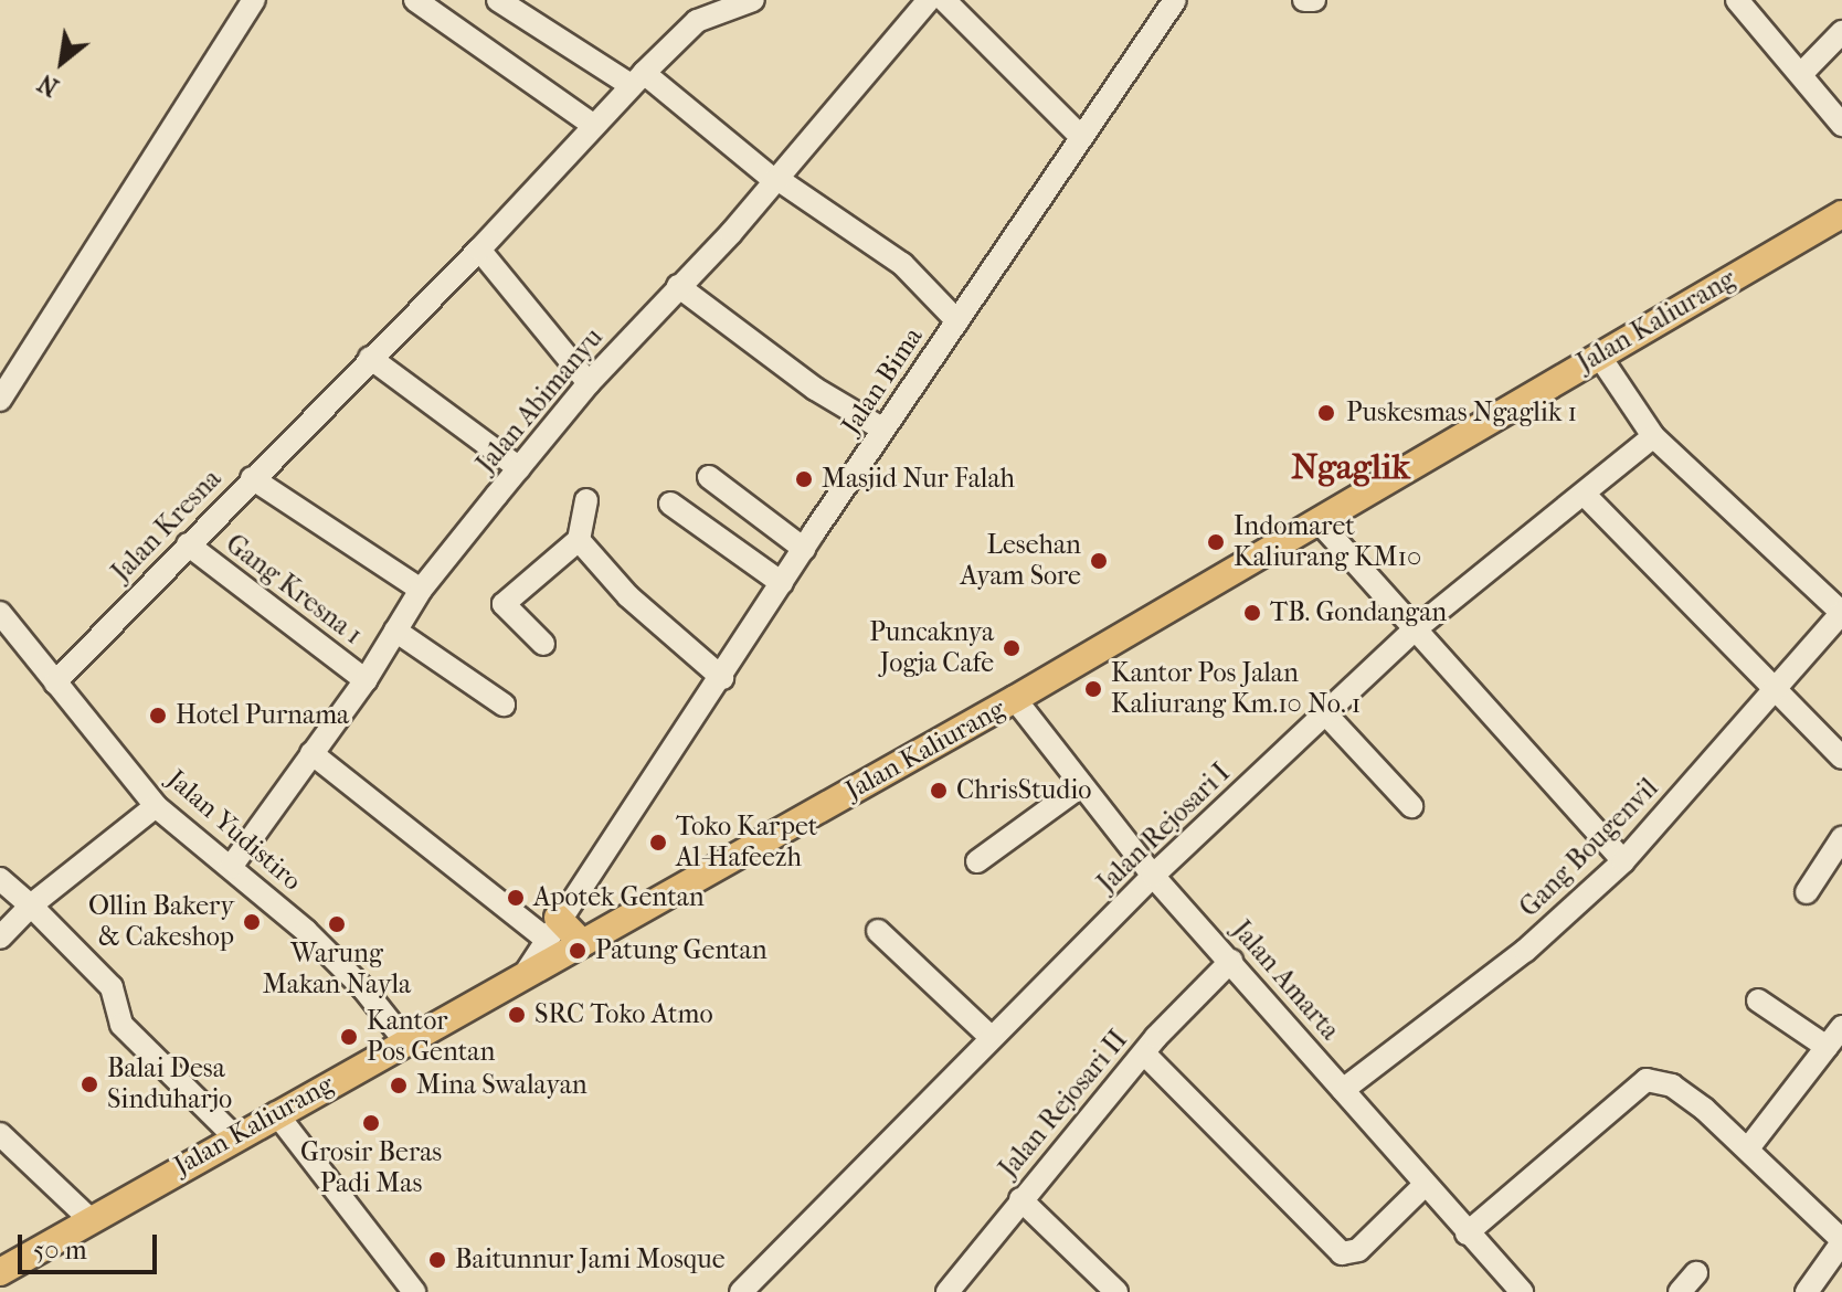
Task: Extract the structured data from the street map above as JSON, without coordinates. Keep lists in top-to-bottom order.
{
  "streets": {
    "main road": ["Jalan Kaliurang"],
    "street": [
      "Jalan Bima",
      "Jalan Abimanyu",
      "Jalan Kresna",
      "Gang Kresna 1",
      "Jalan Rejosari I",
      "Jalan Yudistiro",
      "Gang Bougenvil",
      "Jalan Amarta",
      "Jalan Rejosari II"
    ]
  },
  "crossings": [
    ["Jalan Kaliurang", "Jalan Bima"],
    ["Jalan Kaliurang", "Jalan Yudistiro"],
    ["Jalan Kaliurang", "Jalan Amarta"],
    ["Jalan Abimanyu", "Jalan Kresna"],
    ["Jalan Abimanyu", "Gang Kresna 1"],
    ["Jalan Abimanyu", "Jalan Yudistiro"],
    ["Jalan Kresna", "Gang Kresna 1"],
    ["Jalan Kresna", "Jalan Yudistiro"],
    ["Jalan Rejosari I", "Jalan Amarta"],
    ["Gang Bougenvil", "Jalan Amarta"],
    ["Jalan Amarta", "Jalan Rejosari II"]
  ],
  "districts": ["Ngaglik"],
  "places": [
    "Puskesmas Ngaglik 1",
    "Masjid Nur Falah",
    "Indomaret Kaliurang KM10",
    "Lesehan Ayam Sore",
    "TB. Gondangan",
    "Puncaknya Jogja Cafe",
    "Kantor Pos Jalan Kaliurang Km.10 No. 1",
    "Hotel Purnama",
    "ChrisStudio",
    "Toko Karpet Al-Hafeezh",
    "Apotek Gentan",
    "Ollin Bakery & Cakeshop",
    "Warung Makan Nayla",
    "Patung Gentan",
    "SRC Toko Atmo",
    "Kantor Pos Gentan",
    "Balai Desa Sinduharjo",
    "Mina Swalayan",
    "Grosir Beras Padi Mas",
    "Baitunnur Jami Mosque"
  ],
  "scale_bar": "50 m",
  "north": "bottom left"
}
